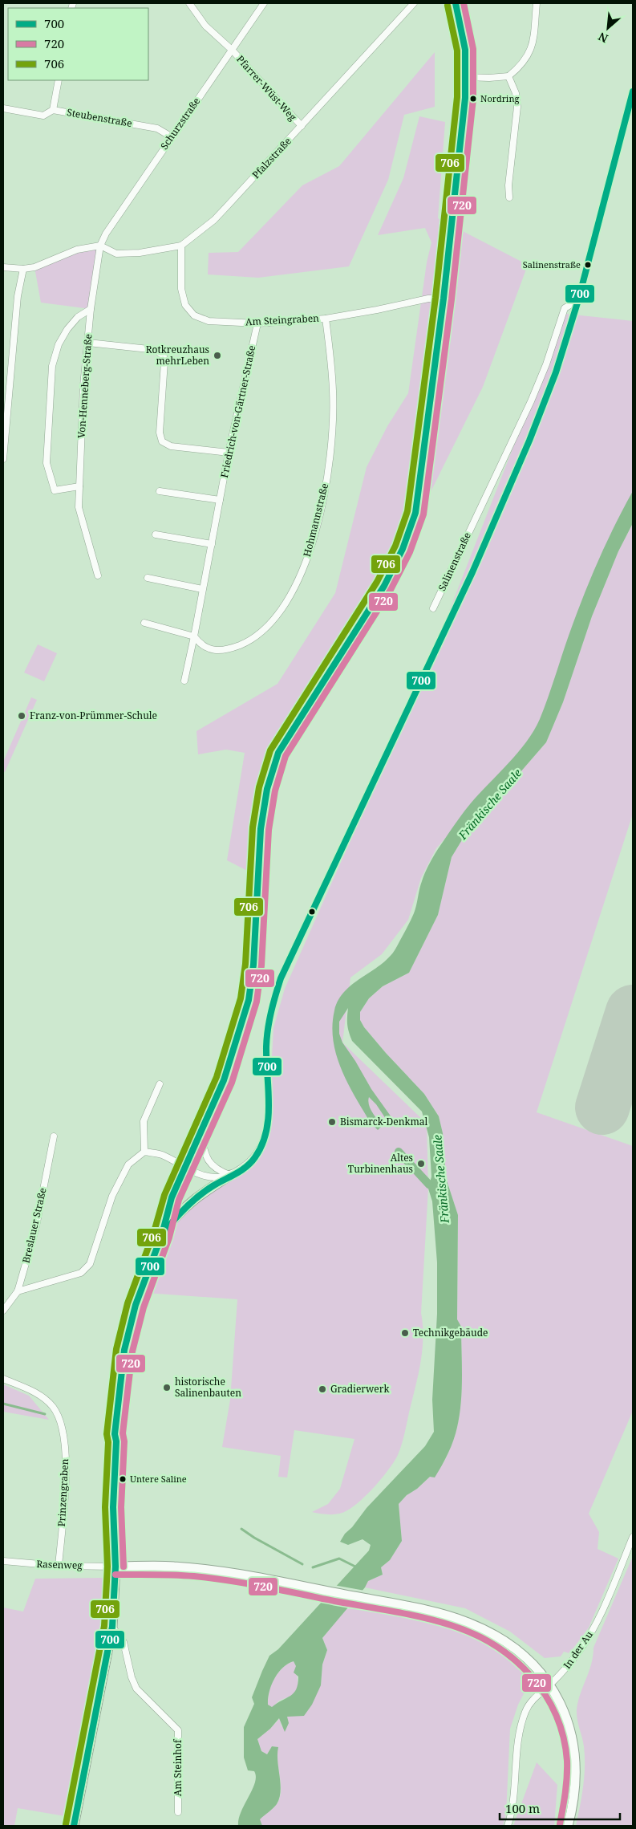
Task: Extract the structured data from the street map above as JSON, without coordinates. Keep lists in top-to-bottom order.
{
  "streets": {
    "street": [
      "Pfarrer-Wüst-Weg",
      "Steubenstraße",
      "Schurzstraße",
      "Pfalzstraße",
      "Am Steingraben",
      "Von-Henneberg-Straße",
      "Friedrich-von-Gärtner-Straße",
      "Hohmannstraße",
      "Salinenstraße",
      "Breslauer Straße",
      "Prinzengraben",
      "Rasenweg",
      "In der Au",
      "Am Steinhof"
    ]
  },
  "crossings": [
    ["Pfarrer-Wüst-Weg", "Schurzstraße"],
    ["Pfarrer-Wüst-Weg", "Pfalzstraße"],
    ["Steubenstraße", "Schurzstraße"],
    ["Schurzstraße", "Pfalzstraße"],
    ["Schurzstraße", "Von-Henneberg-Straße"],
    ["Pfalzstraße", "Am Steingraben"],
    ["Pfalzstraße", "Von-Henneberg-Straße"],
    ["Am Steingraben", "Friedrich-von-Gärtner-Straße"],
    ["Am Steingraben", "Hohmannstraße"],
    ["Friedrich-von-Gärtner-Straße", "Hohmannstraße"],
    ["Prinzengraben", "Rasenweg"]
  ],
  "water": ["Fränkische Saale"],
  "places": [
    "Nordring",
    "Salinenstraße",
    "Rotkreuzhaus mehrLeben",
    "Franz-von-Prümmer-Schule",
    "Bismarck-Denkmal",
    "Altes Turbinenhaus",
    "Technikgebäude",
    "historische Salinenbauten",
    "Gradierwerk",
    "Untere Saline"
  ],
  "lines": ["transit line 700", "transit line 720", "transit line 706"],
  "legend": ["700", "720", "706"],
  "scale_bar": "100 m",
  "north": "bottom left"
}
